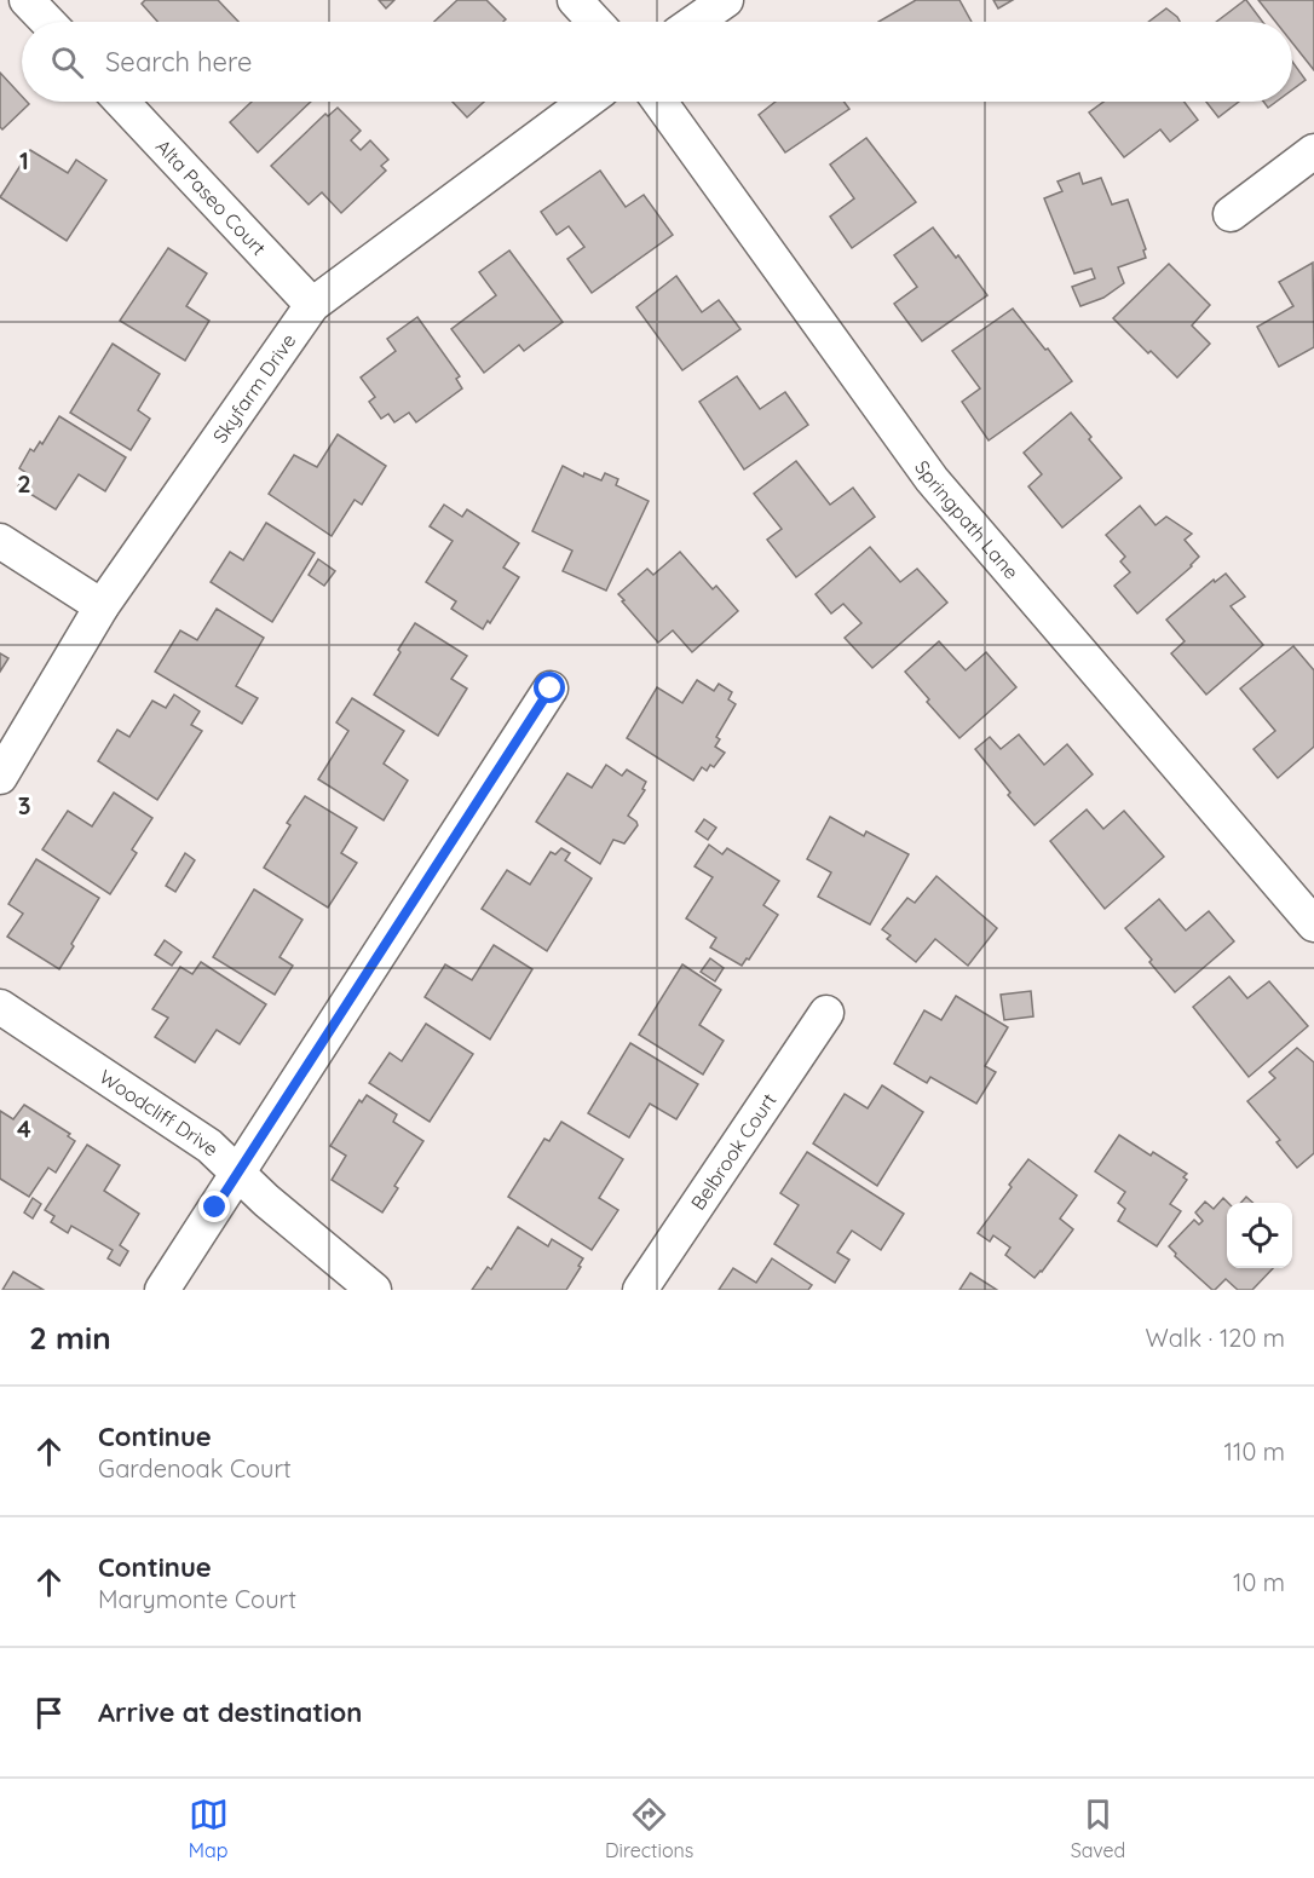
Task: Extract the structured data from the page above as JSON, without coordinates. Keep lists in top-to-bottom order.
{
  "streets": {
    "street": [
      "Alta Paseo Court",
      "Skyfarm Drive",
      "Springpath Lane",
      "Woodcliff Drive",
      "Belbrook Court"
    ]
  },
  "crossings": [
    ["Alta Paseo Court", "Skyfarm Drive"]
  ],
  "page": {
    "search": "Search here",
    "heading": ["2 min", "Walk · 120 m"],
    "list": [
      ["Continue", "Gardenoak Court", "110 m"],
      ["Continue", "Marymonte Court", "10 m"],
      "Arrive at destination"
    ],
    "nav": ["Map", "Directions", "Saved"]
  },
  "grid": {
    "rows": [
      "1",
      "2",
      "3",
      "4"
    ]
  }
}
